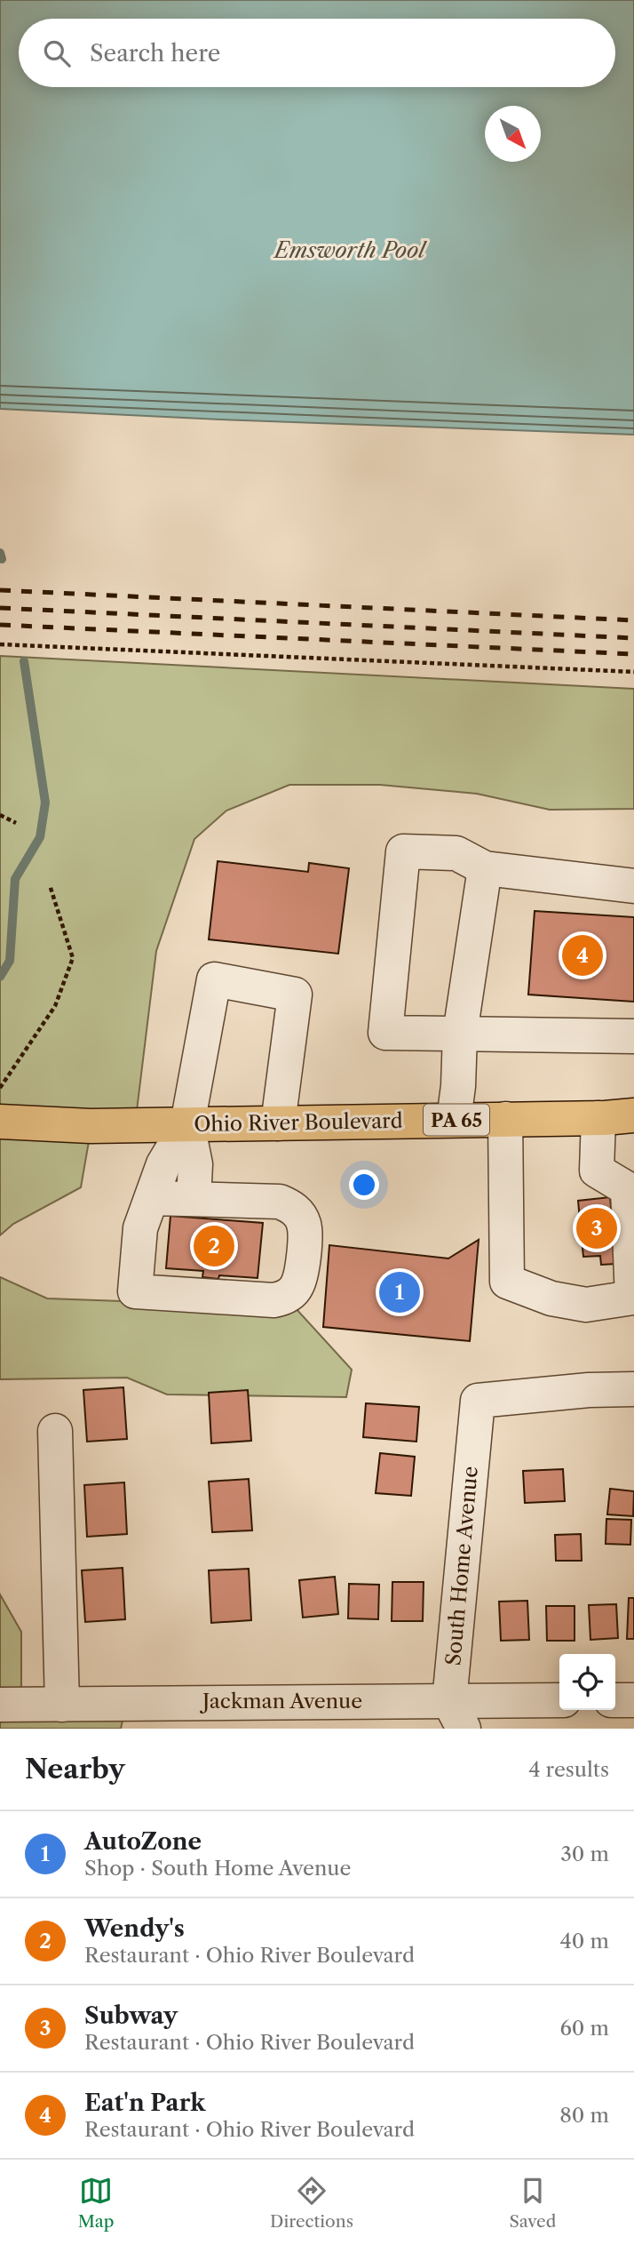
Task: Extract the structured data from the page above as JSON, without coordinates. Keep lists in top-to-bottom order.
{
  "streets": {
    "highway": ["PA 65", "Ohio River Boulevard"],
    "street": ["South Home Avenue", "Jackman Avenue"]
  },
  "crossings": [
    ["South Home Avenue", "Jackman Avenue"]
  ],
  "water": ["Emsworth Pool"],
  "north": "bottom right",
  "page": {
    "search": "Search here",
    "pins": [
      "4",
      "3",
      "2",
      "1"
    ],
    "heading": ["Nearby", "4 results"],
    "list": [
      {
        "mark": "1",
        "name": "AutoZone",
        "note": "Shop · South Home Avenue",
        "value": "30 m"
      },
      {
        "mark": "2",
        "name": "Wendy's",
        "note": "Restaurant · Ohio River Boulevard",
        "value": "40 m"
      },
      {
        "mark": "3",
        "name": "Subway",
        "note": "Restaurant · Ohio River Boulevard",
        "value": "60 m"
      },
      {
        "mark": "4",
        "name": "Eat'n Park",
        "note": "Restaurant · Ohio River Boulevard",
        "value": "80 m"
      }
    ],
    "nav": ["Map", "Directions", "Saved"]
  }
}
